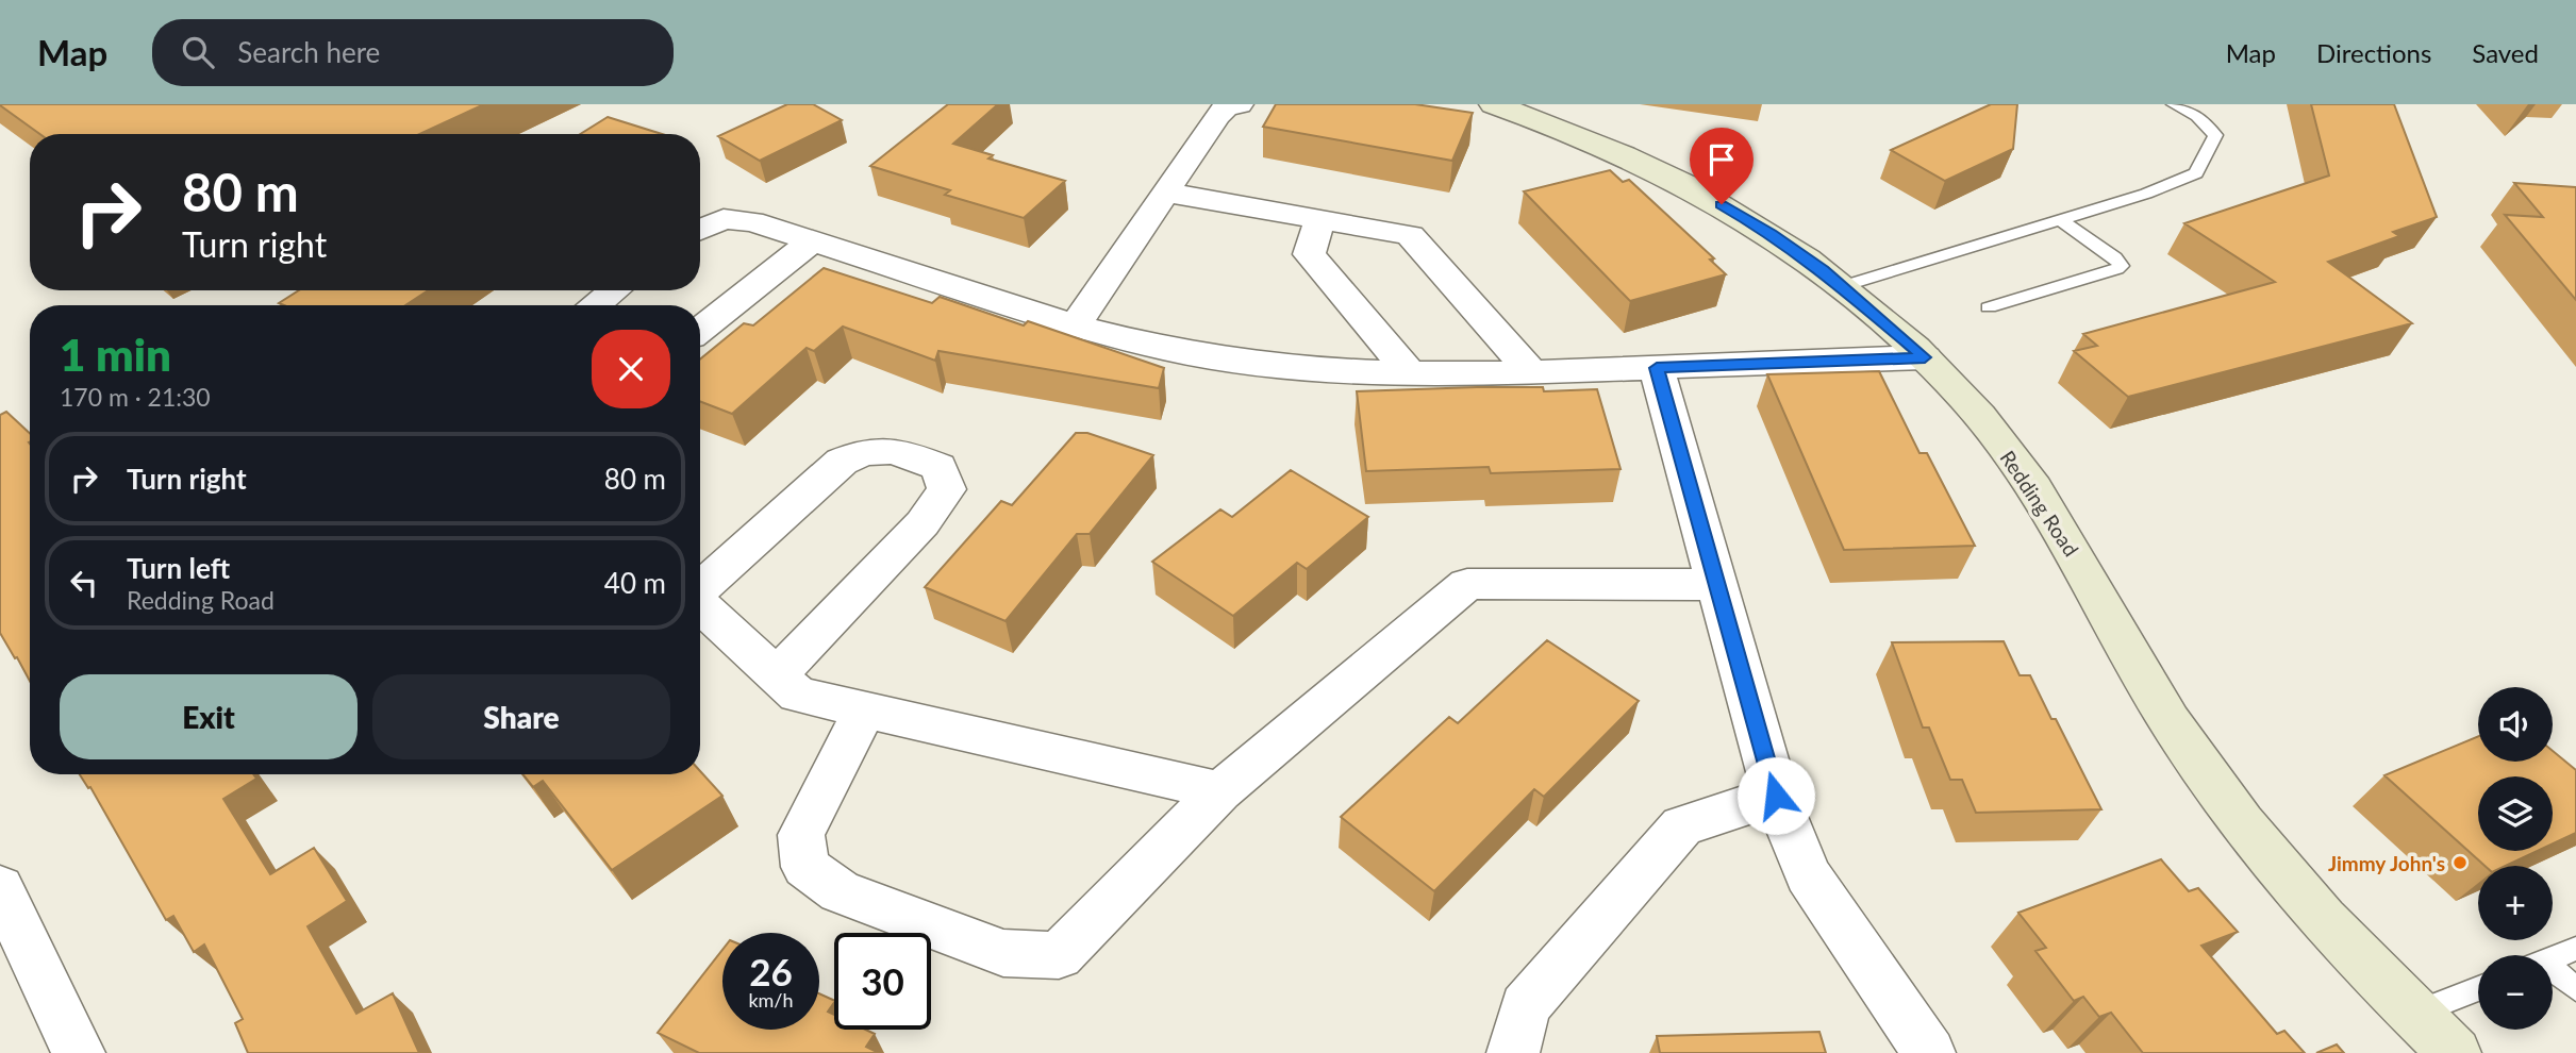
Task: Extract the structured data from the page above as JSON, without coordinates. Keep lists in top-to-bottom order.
{
  "streets": {
    "street": ["Redding Road"]
  },
  "places": ["Jimmy John's"],
  "page": {
    "header": "Map",
    "search": "Search here",
    "nav": ["Map", "Directions", "Saved"],
    "turn": ["80 m", "Turn right"],
    "heading": ["1 min", "170 m · 21:30"],
    "list": [
      {
        "name": "Turn right",
        "value": "80 m"
      },
      {
        "name": "Turn left",
        "note": "Redding Road",
        "value": "40 m"
      }
    ],
    "buttons": ["Exit", "Share"],
    "map_buttons": ["+", "−"],
    "speed": "26 km/h",
    "limit": "30"
  }
}
